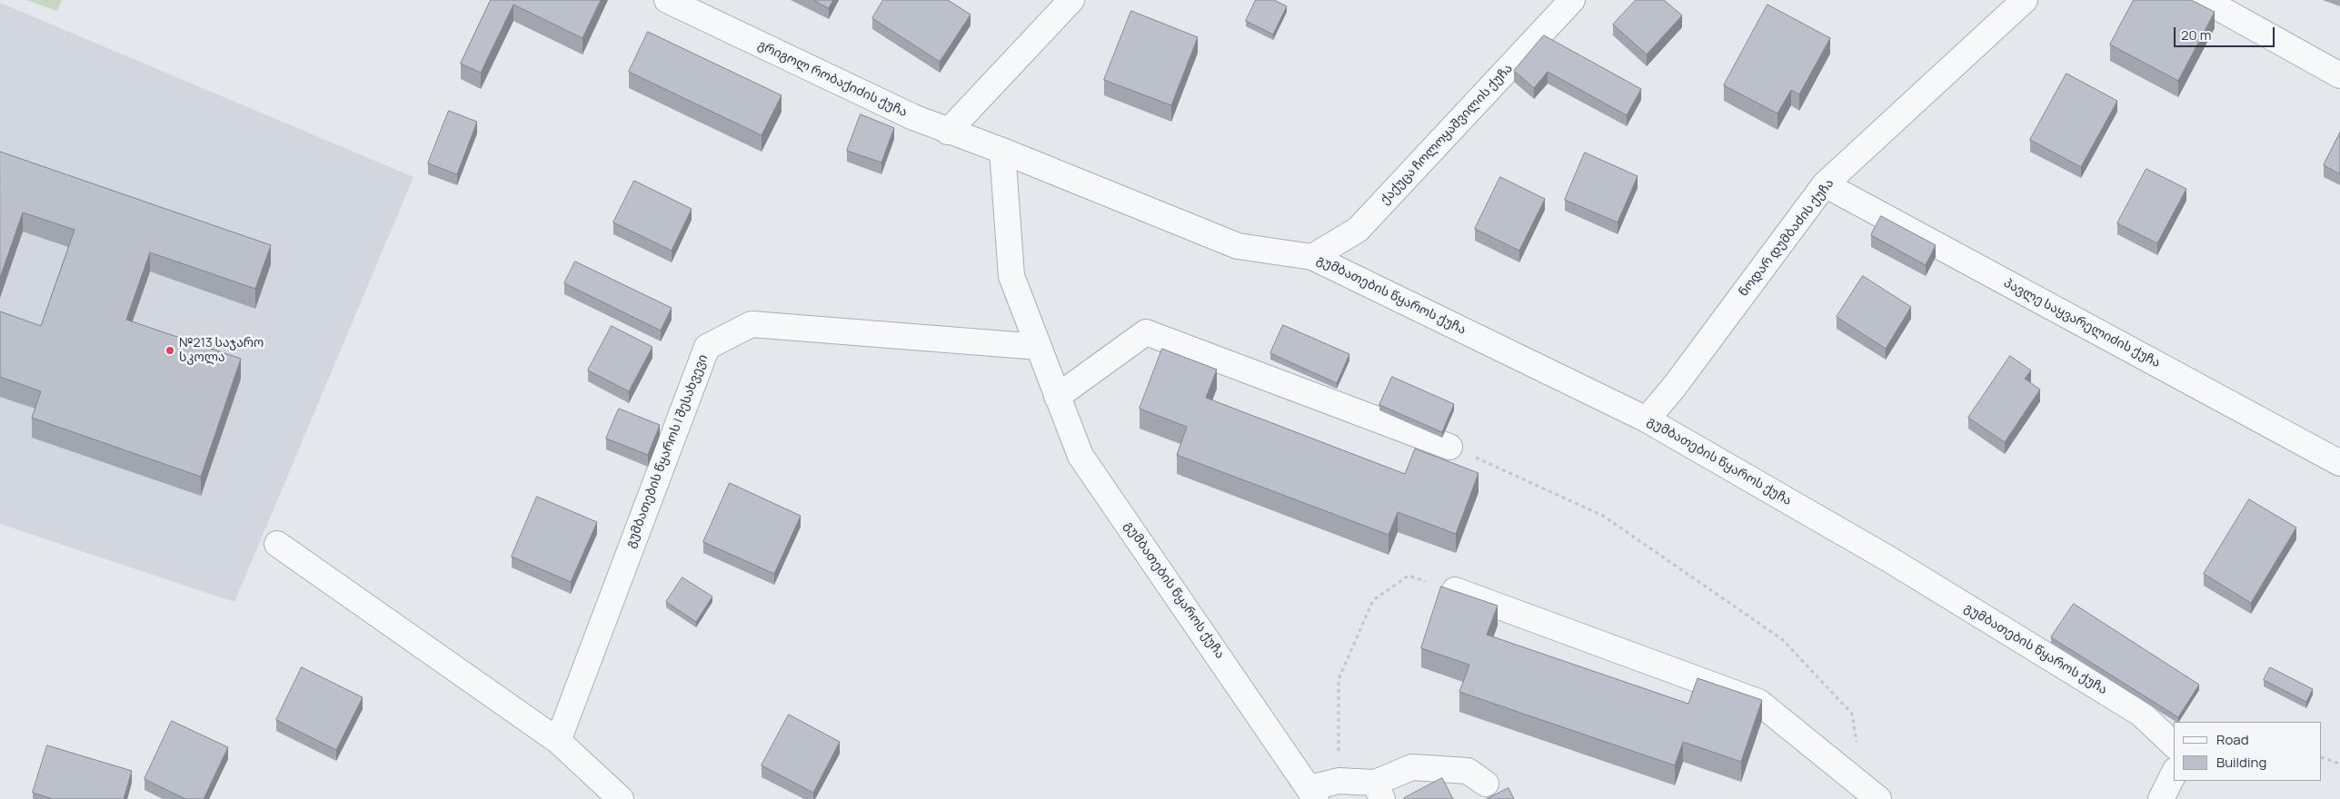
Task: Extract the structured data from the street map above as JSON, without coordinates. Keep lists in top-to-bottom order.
{
  "streets": {
    "street": [
      "გრიგოლ რობაქიძის ქუჩა",
      "ქაქუცა ჩოლოყაშვილის ქუჩა",
      "ნოდარ დუმბაძის ქუჩა",
      "გუმბათების წყაროს ქუჩა",
      "პავლე საყვარელიძის ქუჩა",
      "გუმბათების წყაროს I შესახვევი"
    ]
  },
  "crossings": [
    ["გრიგოლ რობაქიძის ქუჩა", "გუმბათების წყაროს ქუჩა"],
    ["ქაქუცა ჩოლოყაშვილის ქუჩა", "გუმბათების წყაროს ქუჩა"],
    ["ნოდარ დუმბაძის ქუჩა", "გუმბათების წყაროს ქუჩა"],
    ["ნოდარ დუმბაძის ქუჩა", "პავლე საყვარელიძის ქუჩა"],
    ["გუმბათების წყაროს ქუჩა", "გუმბათების წყაროს I შესახვევი"]
  ],
  "places": ["№213 საჯარო სკოლა"],
  "legend": ["Road", "Building"],
  "scale_bar": "20 m"
}
